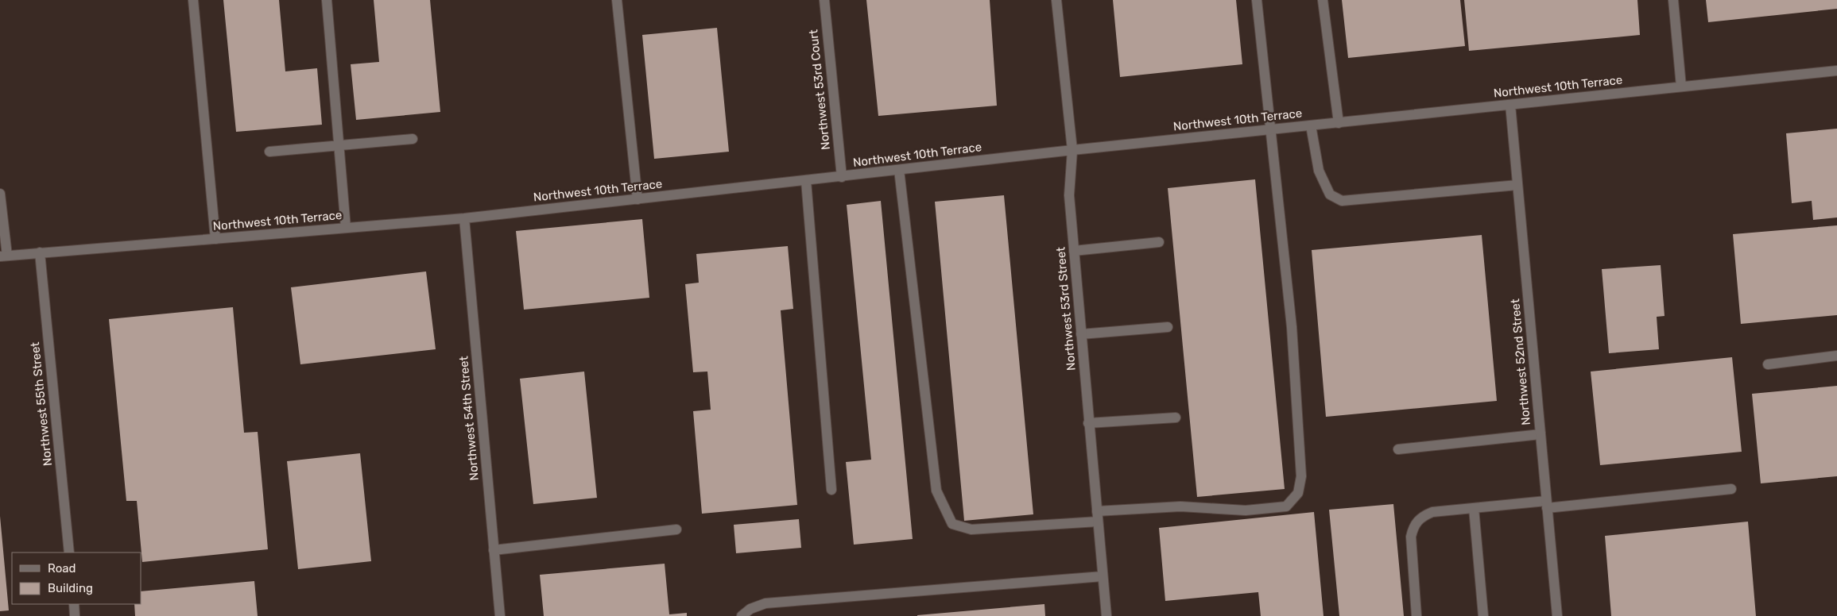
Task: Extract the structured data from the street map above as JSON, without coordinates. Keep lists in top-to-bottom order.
{
  "streets": {
    "street": [
      "Northwest 10th Terrace",
      "Northwest 53rd Court",
      "Northwest 53rd Street",
      "Northwest 52nd Street",
      "Northwest 55th Street",
      "Northwest 54th Street"
    ]
  },
  "crossings": [
    ["Northwest 10th Terrace", "Northwest 53rd Court"],
    ["Northwest 10th Terrace", "Northwest 53rd Street"],
    ["Northwest 10th Terrace", "Northwest 52nd Street"],
    ["Northwest 10th Terrace", "Northwest 55th Street"],
    ["Northwest 10th Terrace", "Northwest 54th Street"]
  ],
  "legend": ["Road", "Building"]
}
